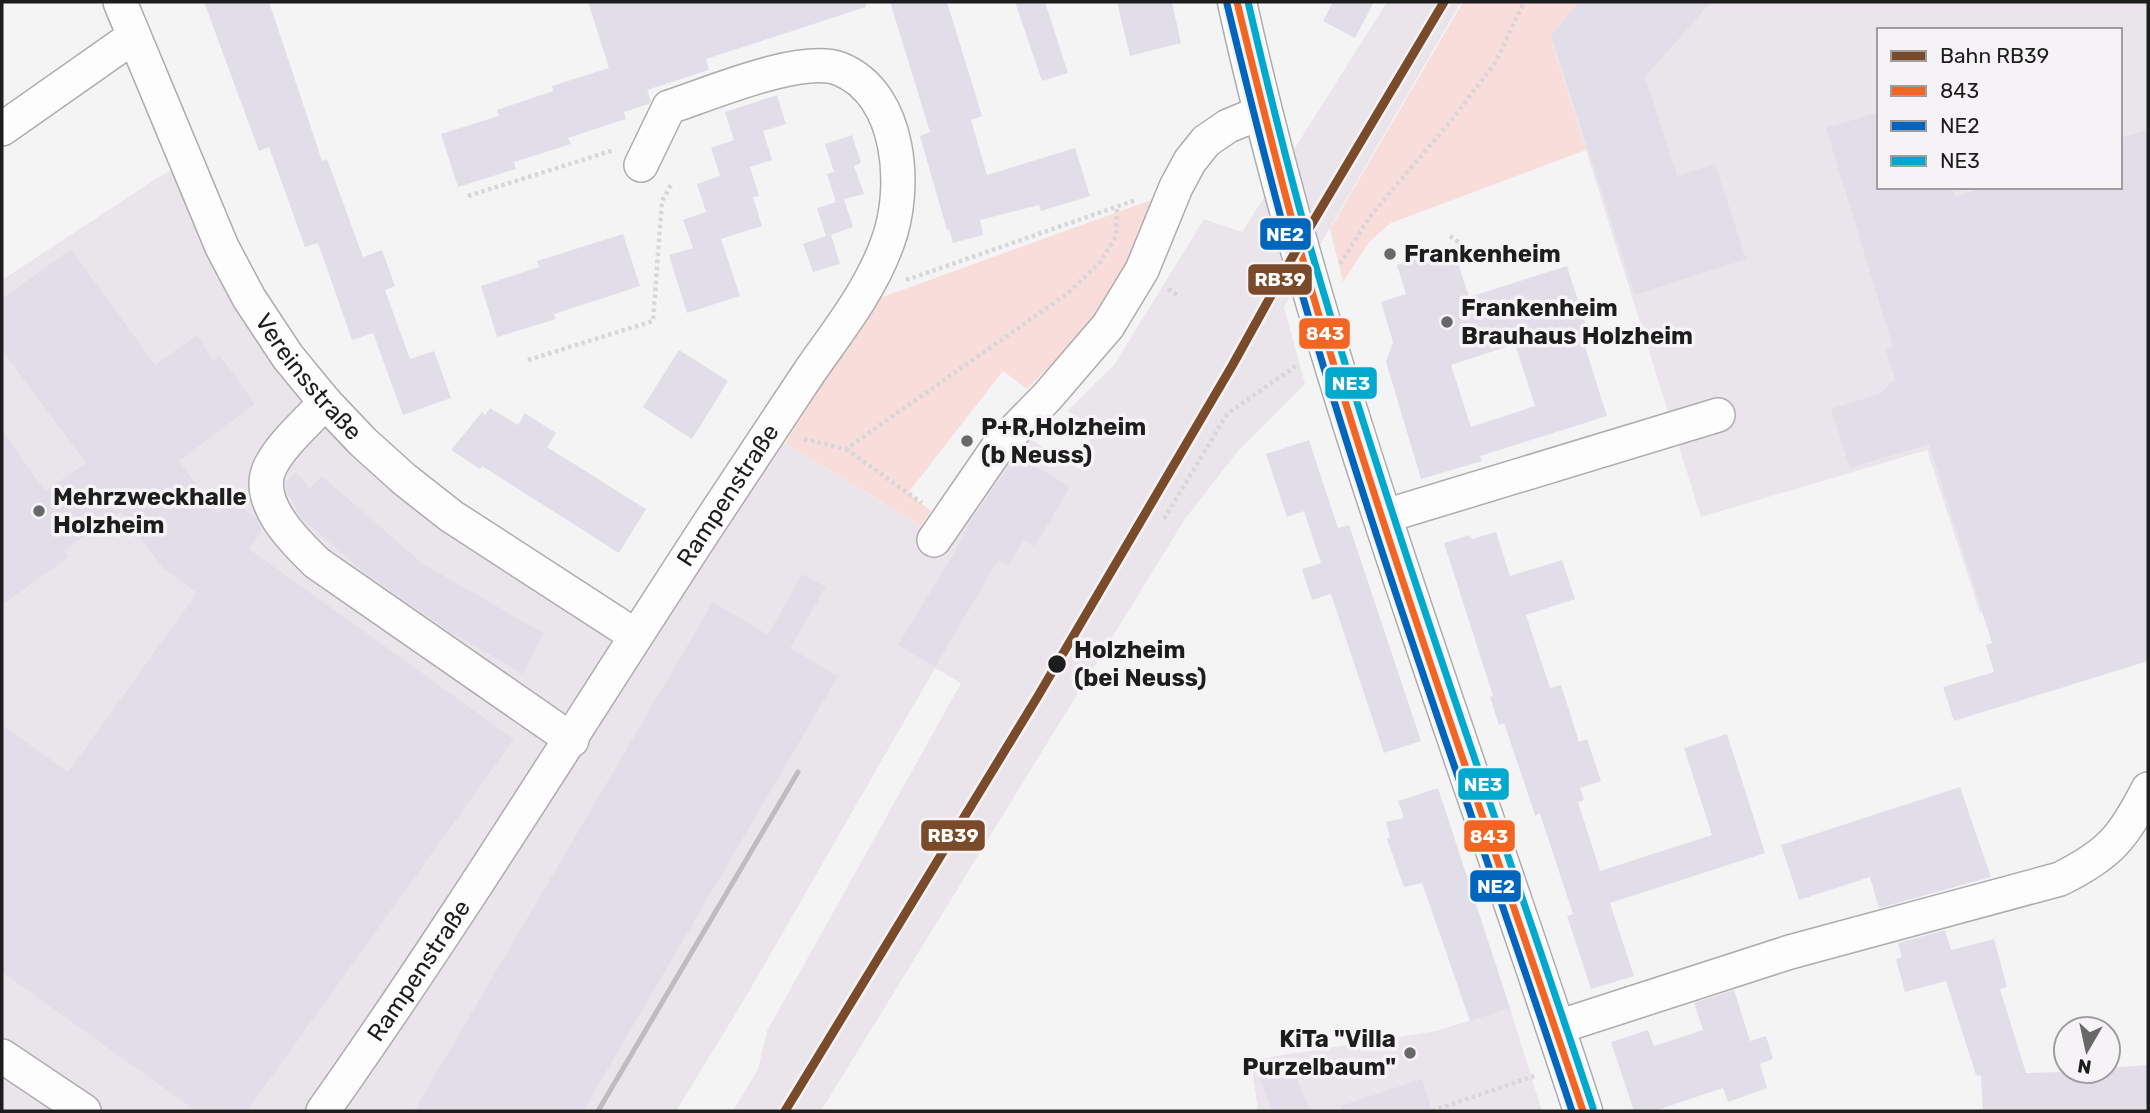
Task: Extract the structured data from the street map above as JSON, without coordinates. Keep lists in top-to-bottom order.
{
  "streets": {
    "street": ["Vereinsstraße", "Rampenstraße"]
  },
  "crossings": [
    ["Vereinsstraße", "Rampenstraße"]
  ],
  "places": [
    "Frankenheim",
    "Frankenheim Brauhaus Holzheim",
    "P+R,Holzheim (b Neuss)",
    "Mehrzweckhalle Holzheim",
    "Holzheim (bei Neuss)",
    "KiTa \"Villa Purzelbaum\""
  ],
  "lines": [
    "rail line RB39",
    "transit line 843",
    "transit line NE3",
    "transit line NE2"
  ],
  "legend": [
    "Bahn RB39",
    "843",
    "NE2",
    "NE3"
  ],
  "north": "bottom"
}
